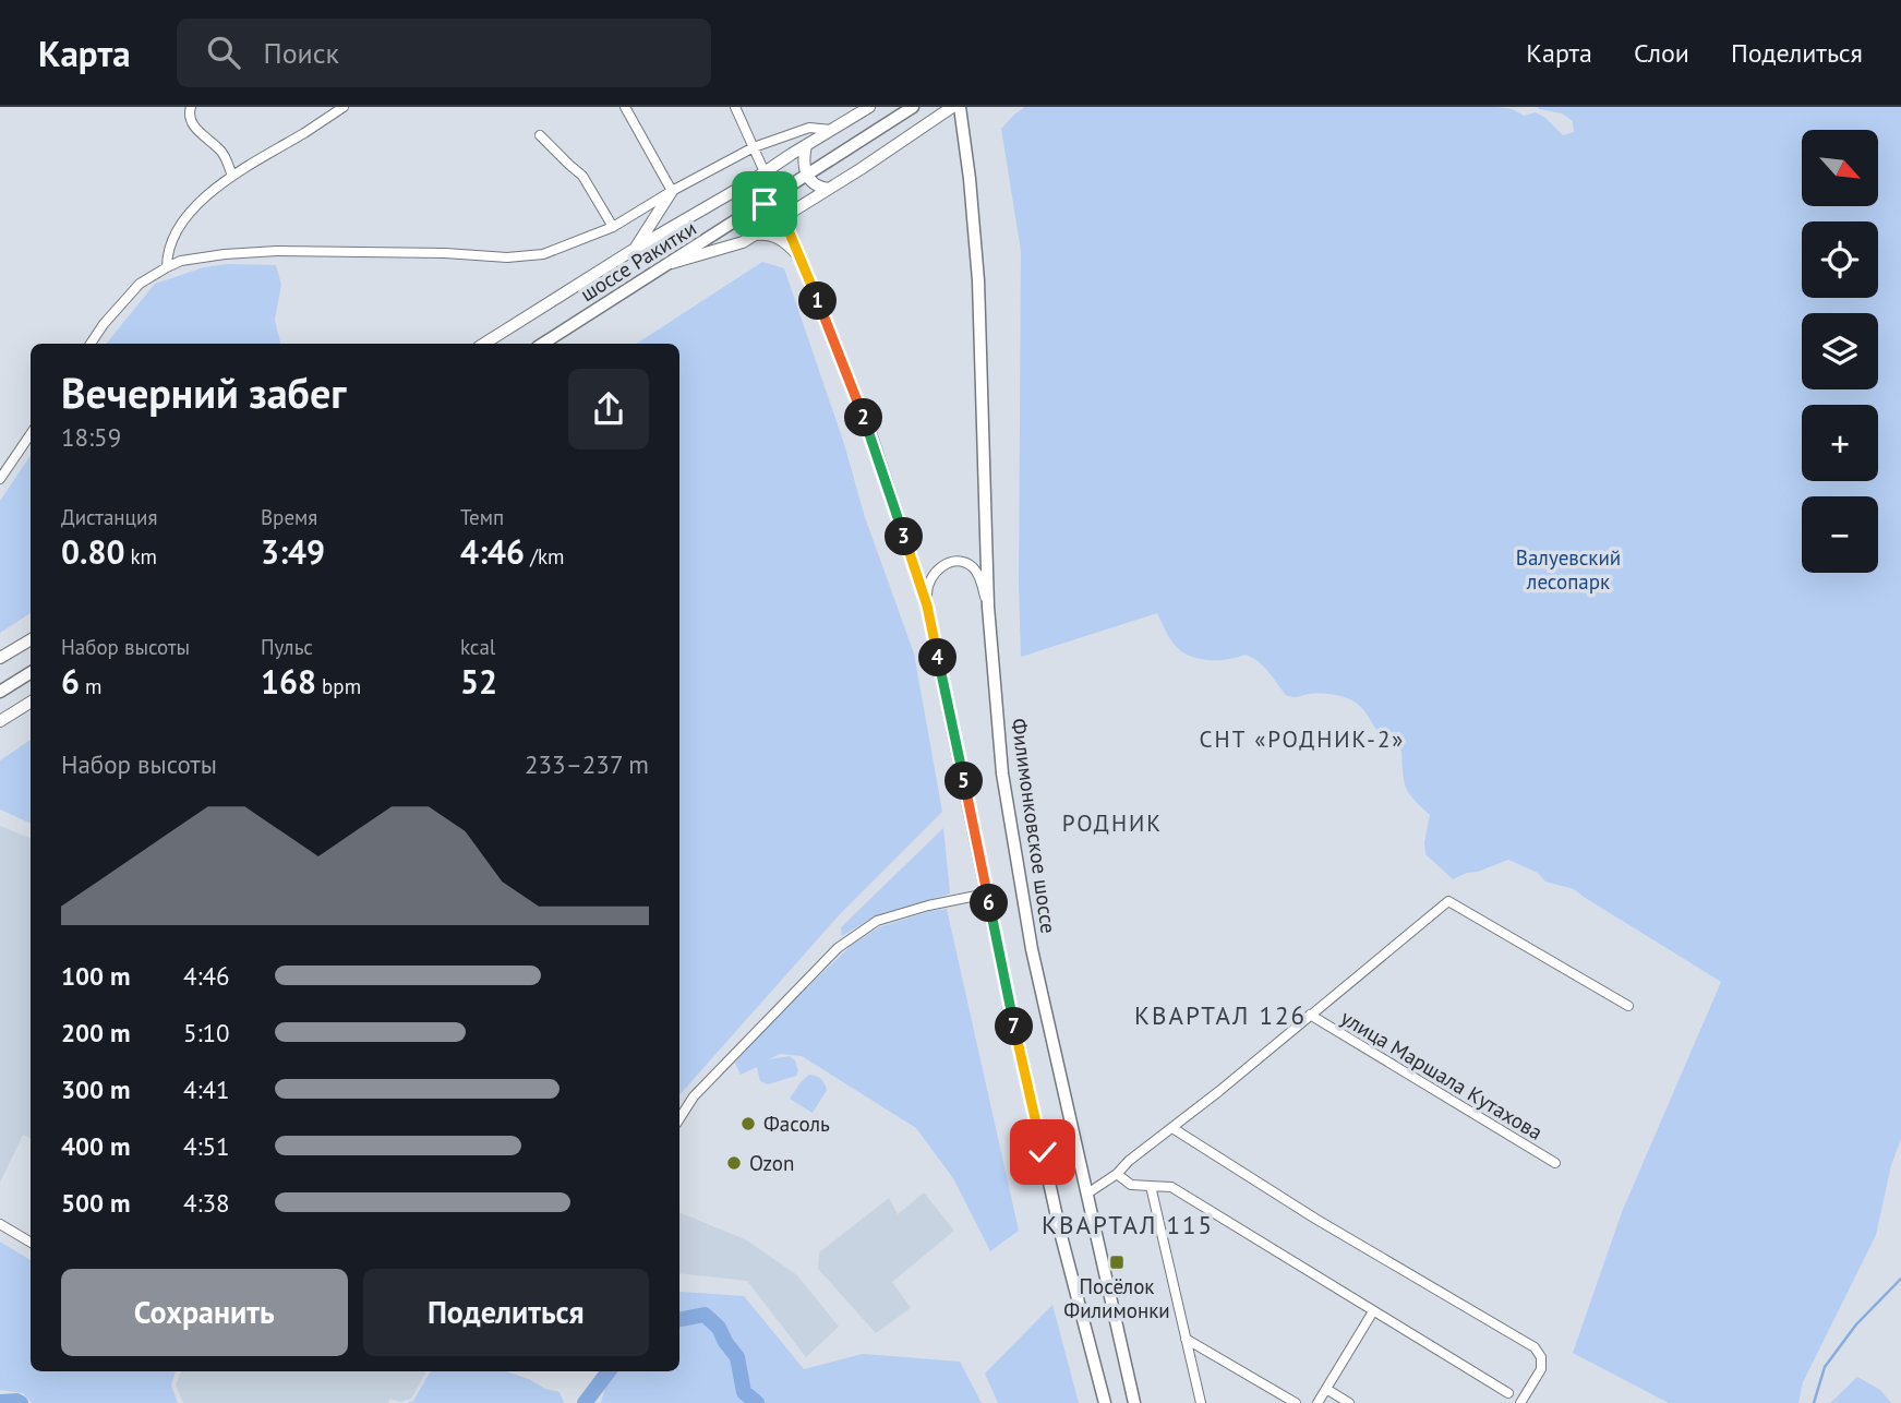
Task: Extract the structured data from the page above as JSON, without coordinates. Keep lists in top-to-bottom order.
{
  "streets": {
    "main road": ["шоссе Ракитки", "Филимонковское шоссе"],
    "street": ["улица Маршала Кутахова"]
  },
  "districts": [
    "СНТ «РОДНИК-2»",
    "РОДНИК",
    "КВАРТАЛ 126",
    "КВАРТАЛ 115"
  ],
  "parks": ["Валуевский лесопарк"],
  "places": {
    "other": ["Фасоль", "Ozon"],
    "transit": ["Посёлок Филимонки"]
  },
  "north": "bottom right",
  "page": {
    "header": "Карта",
    "search": "Поиск",
    "nav": ["Карта", "Слои", "Поделиться"],
    "map_buttons": ["+", "−"],
    "pins": [
      "1",
      "2",
      "3",
      "4",
      "5",
      "6",
      "7"
    ],
    "heading": ["Вечерний забег", "18:59"],
    "stats": [
      ["Дистанция", "0.80 km"],
      ["Время", "3:49"],
      ["Темп", "4:46 /km"],
      ["Набор высоты", "6 m"],
      ["Пульс", "168 bpm"],
      ["kcal", "52"]
    ],
    "chart": ["Набор высоты", "233–237 m"],
    "list": [
      {
        "name": "100 m",
        "note": "4:46"
      },
      {
        "name": "200 m",
        "note": "5:10"
      },
      {
        "name": "300 m",
        "note": "4:41"
      },
      {
        "name": "400 m",
        "note": "4:51"
      },
      {
        "name": "500 m",
        "note": "4:38"
      }
    ],
    "buttons": ["Сохранить", "Поделиться"]
  }
}
